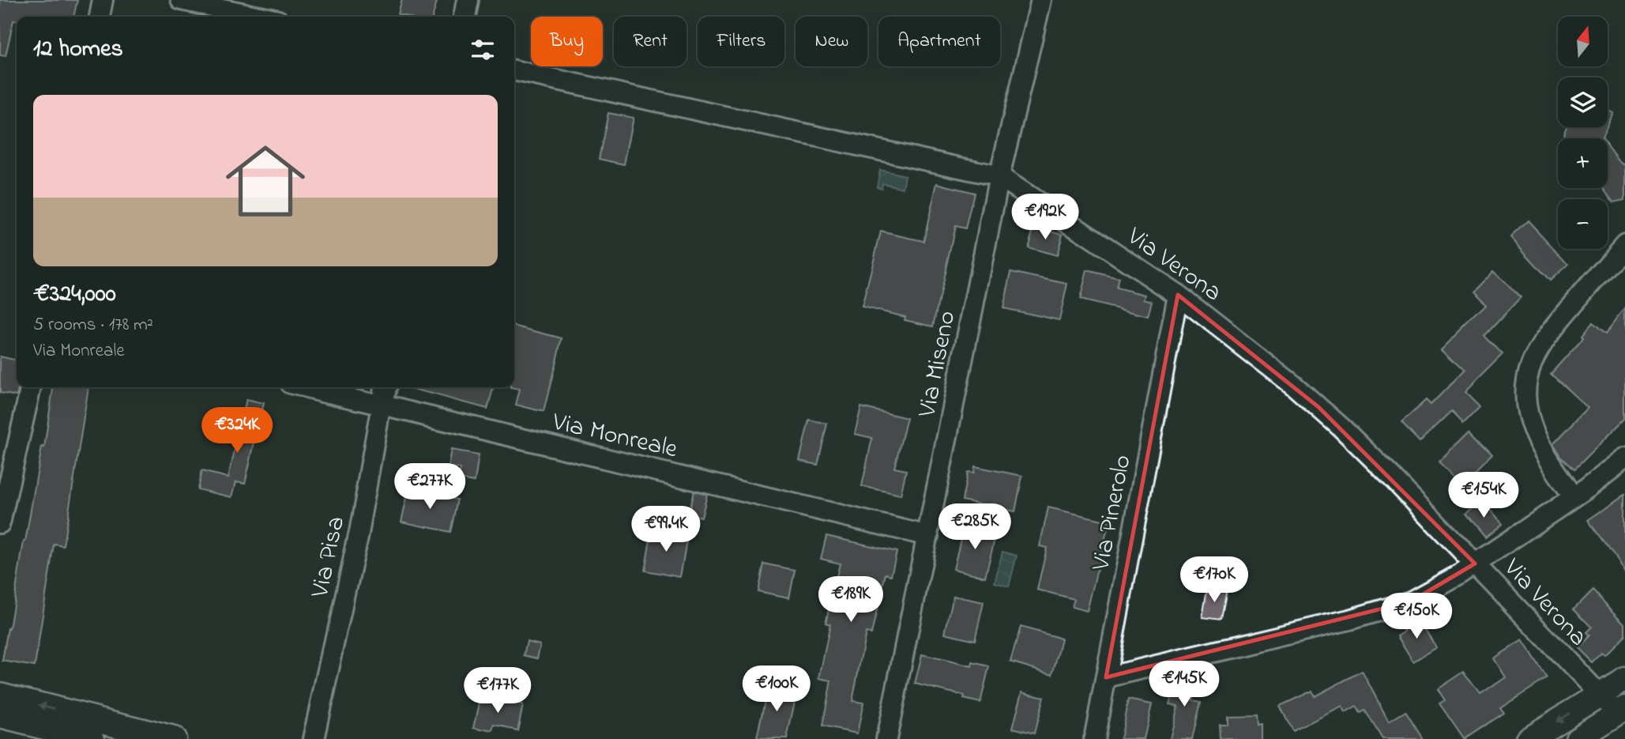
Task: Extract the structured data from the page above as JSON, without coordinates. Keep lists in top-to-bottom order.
{
  "streets": {
    "street": [
      "Via Verona",
      "Via Miseno",
      "Via Monreale",
      "Via Pinerolo",
      "Via Pisa"
    ]
  },
  "crossings": [
    ["Via Verona", "Via Miseno"],
    ["Via Verona", "Via Pinerolo"],
    ["Via Miseno", "Via Monreale"],
    ["Via Monreale", "Via Pisa"]
  ],
  "north": "top",
  "page": {
    "map_buttons": ["+", "−"],
    "chip": [
      "Buy",
      "Rent",
      "Filters",
      "New",
      "Apartment"
    ],
    "heading": "12 homes",
    "list": [
      {
        "name": "€324,000",
        "note": "5 rooms · 178 m² · Via Monreale"
      }
    ],
    "price": [
      "€192K",
      "€324K",
      "€277K",
      "€154K",
      "€285K",
      "€99.4K",
      "€170K",
      "€189K",
      "€150K",
      "€145K",
      "€100K",
      "€177K"
    ]
  }
}
